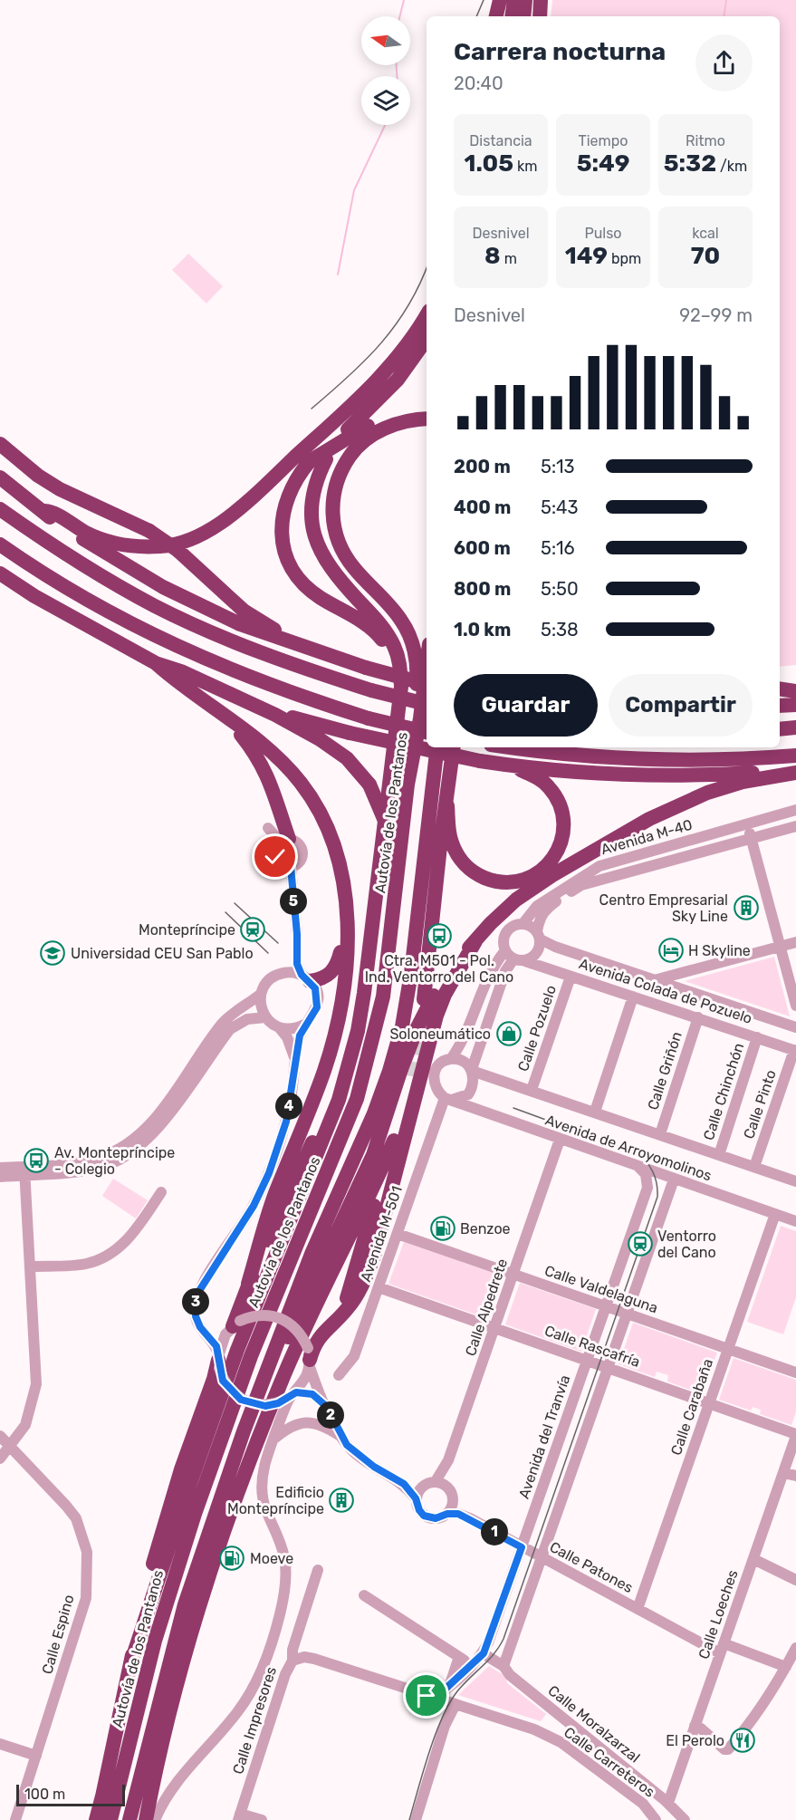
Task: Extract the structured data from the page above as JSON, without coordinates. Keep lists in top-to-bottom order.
{
  "streets": {
    "highway": ["Autovía de los Pantanos"],
    "street": [
      "Avenida M-40",
      "Avenida Colada de Pozuelo",
      "Calle Pozuelo",
      "Calle Griñón",
      "Calle Chinchón",
      "Calle Pinto",
      "Avenida de Arroyomolinos",
      "Avenida M-501",
      "Calle Valdelaguna",
      "Calle Alpedrete",
      "Calle Rascafría",
      "Calle Carabaña",
      "Avenida del Tranvía",
      "Calle Patones",
      "Calle Loeches",
      "Calle Espino",
      "Calle Impresores",
      "Calle Moralzarzal",
      "Calle Carreteros"
    ]
  },
  "crossings": [
    ["Avenida M-40", "Avenida Colada de Pozuelo"],
    ["Avenida Colada de Pozuelo", "Calle Pozuelo"],
    ["Avenida Colada de Pozuelo", "Calle Griñón"],
    ["Avenida Colada de Pozuelo", "Calle Chinchón"],
    ["Avenida Colada de Pozuelo", "Calle Pinto"],
    ["Calle Pozuelo", "Avenida de Arroyomolinos"],
    ["Calle Griñón", "Avenida de Arroyomolinos"],
    ["Calle Chinchón", "Avenida de Arroyomolinos"],
    ["Calle Pinto", "Avenida de Arroyomolinos"],
    ["Avenida de Arroyomolinos", "Avenida M-501"],
    ["Avenida de Arroyomolinos", "Calle Alpedrete"],
    ["Avenida de Arroyomolinos", "Calle Carabaña"],
    ["Avenida de Arroyomolinos", "Avenida del Tranvía"],
    ["Avenida M-501", "Calle Valdelaguna"],
    ["Avenida M-501", "Calle Rascafría"],
    ["Calle Valdelaguna", "Calle Alpedrete"],
    ["Calle Valdelaguna", "Calle Carabaña"],
    ["Calle Valdelaguna", "Avenida del Tranvía"],
    ["Calle Alpedrete", "Calle Rascafría"],
    ["Calle Alpedrete", "Calle Patones"],
    ["Calle Rascafría", "Calle Carabaña"],
    ["Calle Rascafría", "Avenida del Tranvía"],
    ["Calle Rascafría", "Calle Loeches"],
    ["Calle Carabaña", "Calle Patones"],
    ["Avenida del Tranvía", "Calle Patones"],
    ["Avenida del Tranvía", "Calle Moralzarzal"],
    ["Avenida del Tranvía", "Calle Carreteros"],
    ["Calle Patones", "Calle Loeches"],
    ["Calle Loeches", "Calle Moralzarzal"],
    ["Calle Impresores", "Calle Carreteros"]
  ],
  "places": {
    "building": ["Centro Empresarial Sky Line", "Edificio Montepríncipe"],
    "station": ["Montepríncipe", "Ventorro del Cano"],
    "bus stop": ["Ctra. M501 - Pol. Ind. Ventorro del Cano", "Av. Montepríncipe - Colegio"],
    "hotel": ["H Skyline"],
    "school or university": ["Universidad CEU San Pablo"],
    "shop": ["Soloneumático"],
    "fuel station": ["Benzoe", "Moeve"],
    "restaurant": ["El Perolo"]
  },
  "scale_bar": "100 m",
  "north": "left",
  "page": {
    "heading": ["Carrera nocturna", "20:40"],
    "stats": [
      ["Distancia", "1.05 km"],
      ["Tiempo", "5:49"],
      ["Ritmo", "5:32 /km"],
      ["Desnivel", "8 m"],
      ["Pulso", "149 bpm"],
      ["kcal", "70"]
    ],
    "chart": ["Desnivel", "92–99 m"],
    "list": [
      {
        "name": "200 m",
        "note": "5:13"
      },
      {
        "name": "400 m",
        "note": "5:43"
      },
      {
        "name": "600 m",
        "note": "5:16"
      },
      {
        "name": "800 m",
        "note": "5:50"
      },
      {
        "name": "1.0 km",
        "note": "5:38"
      }
    ],
    "buttons": ["Guardar", "Compartir"],
    "pins": [
      "5",
      "4",
      "3",
      "2",
      "1"
    ],
    "scale": "100 m"
  }
}
